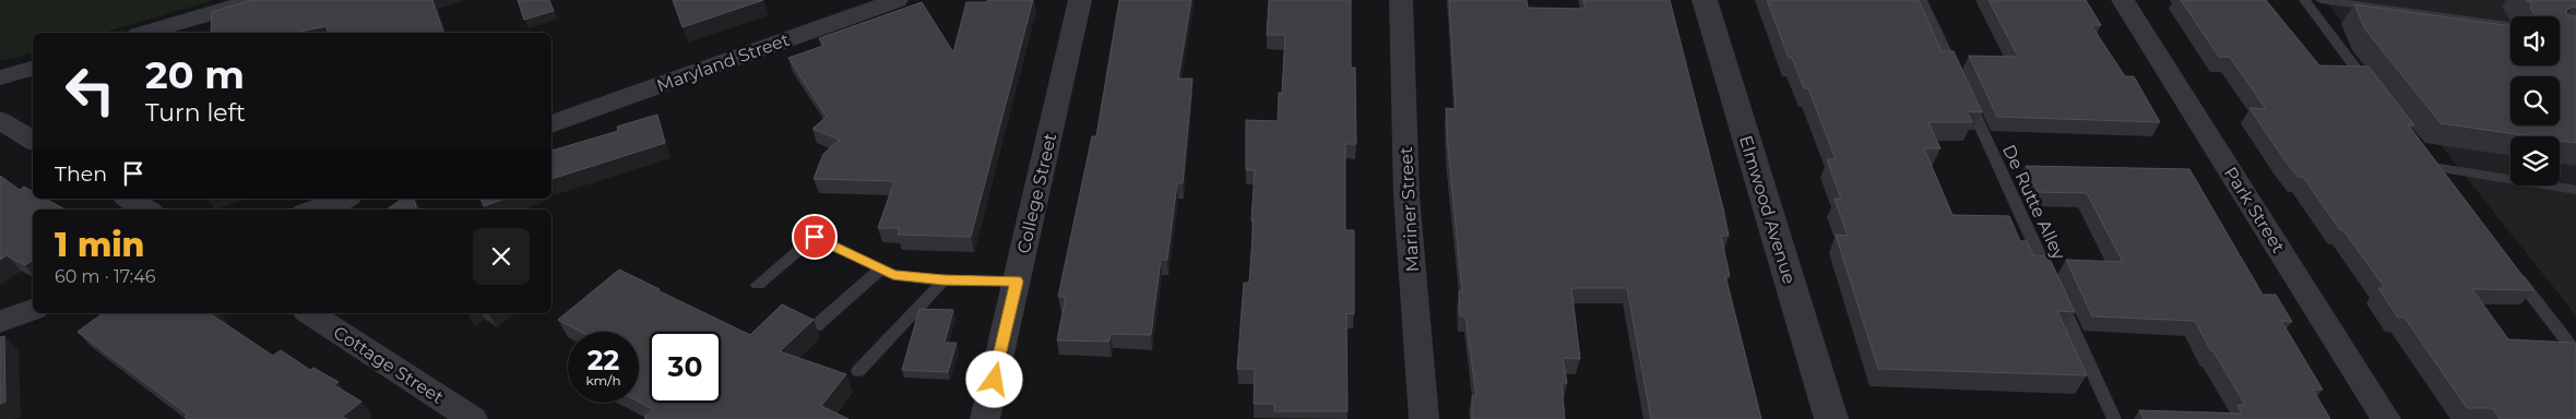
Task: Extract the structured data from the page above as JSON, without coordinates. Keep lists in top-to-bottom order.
{
  "streets": {
    "street": [
      "Maryland Street",
      "College Street",
      "Mariner Street",
      "Elmwood Avenue",
      "Park Street",
      "Cottage Street"
    ],
    "lane": ["De Rutte Alley"]
  },
  "page": {
    "turn": ["20 m", "Turn left"],
    "then": "Then",
    "heading": ["1 min", "60 m · 17:46"],
    "speed": "22 km/h",
    "limit": "30"
  }
}
